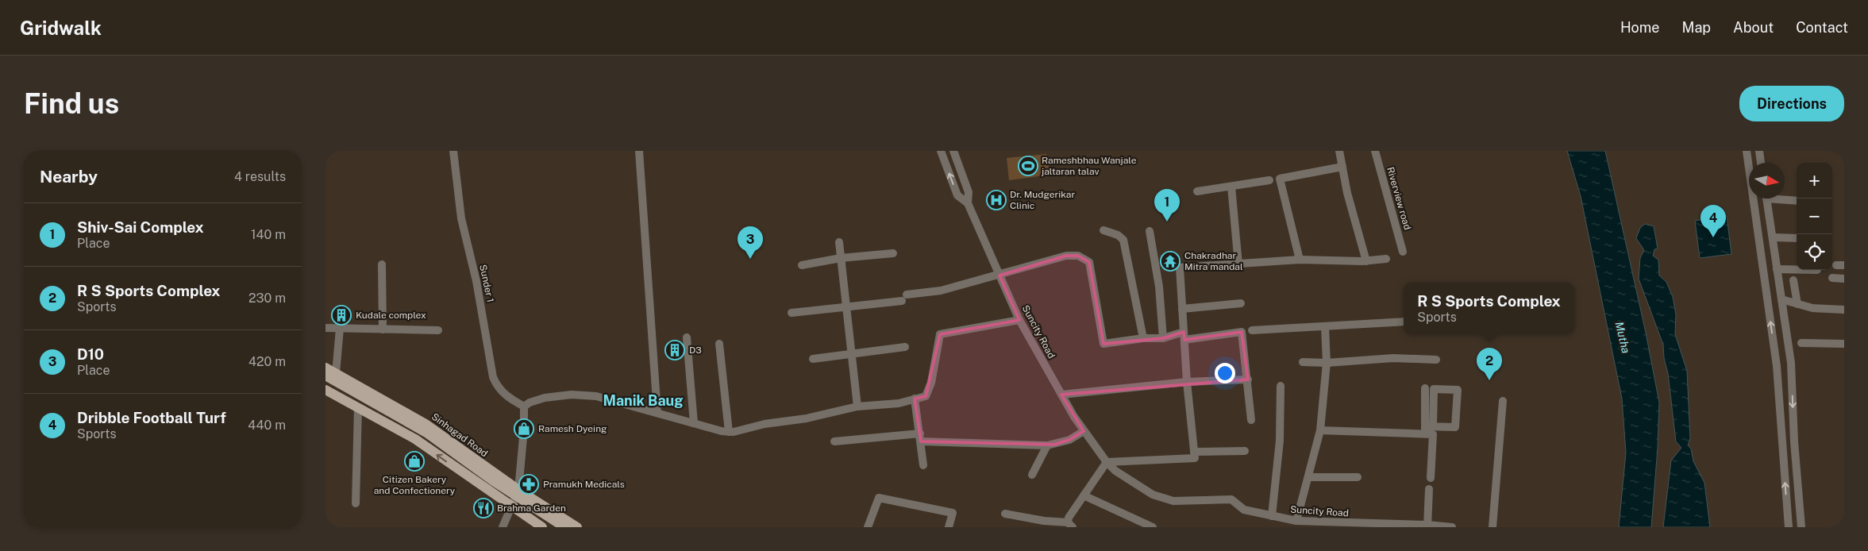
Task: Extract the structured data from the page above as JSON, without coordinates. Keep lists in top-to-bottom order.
{
  "streets": {
    "main road": ["Sinhagad Road"],
    "street": ["Riverview road", "Sunder 1", "Suncity Road"]
  },
  "districts": ["Manik Baug"],
  "water": ["Mutha"],
  "places": {
    "sports": ["Rameshbhau Wanjale jaltaran talav"],
    "hospital": ["Dr. Mudgerikar Clinic"],
    "temple": ["Chakradhar Mitra mandal"],
    "building": ["Kudale complex", "D3"],
    "shop": ["Ramesh Dyeing", "Citizen Bakery and Confectionery"],
    "pharmacy": ["Pramukh Medicals"],
    "restaurant": ["Brahma Garden"]
  },
  "north": "right",
  "page": {
    "header": "Gridwalk",
    "nav": [
      "Home",
      "Map",
      "About",
      "Contact"
    ],
    "buttons": "Directions",
    "title": "Find us",
    "heading": ["Nearby", "4 results"],
    "map_buttons": ["+", "−"],
    "pins": [
      "1",
      "4",
      "3",
      "2"
    ],
    "list": [
      {
        "mark": "1",
        "name": "Shiv-Sai Complex",
        "note": "Place",
        "value": "140 m"
      },
      {
        "mark": "2",
        "name": "R S Sports Complex",
        "note": "Sports",
        "value": "230 m"
      },
      {
        "mark": "3",
        "name": "D10",
        "note": "Place",
        "value": "420 m"
      },
      {
        "mark": "4",
        "name": "Dribble Football Turf",
        "note": "Sports",
        "value": "440 m"
      }
    ],
    "popup": ["R S Sports Complex", "Sports"]
  }
}
